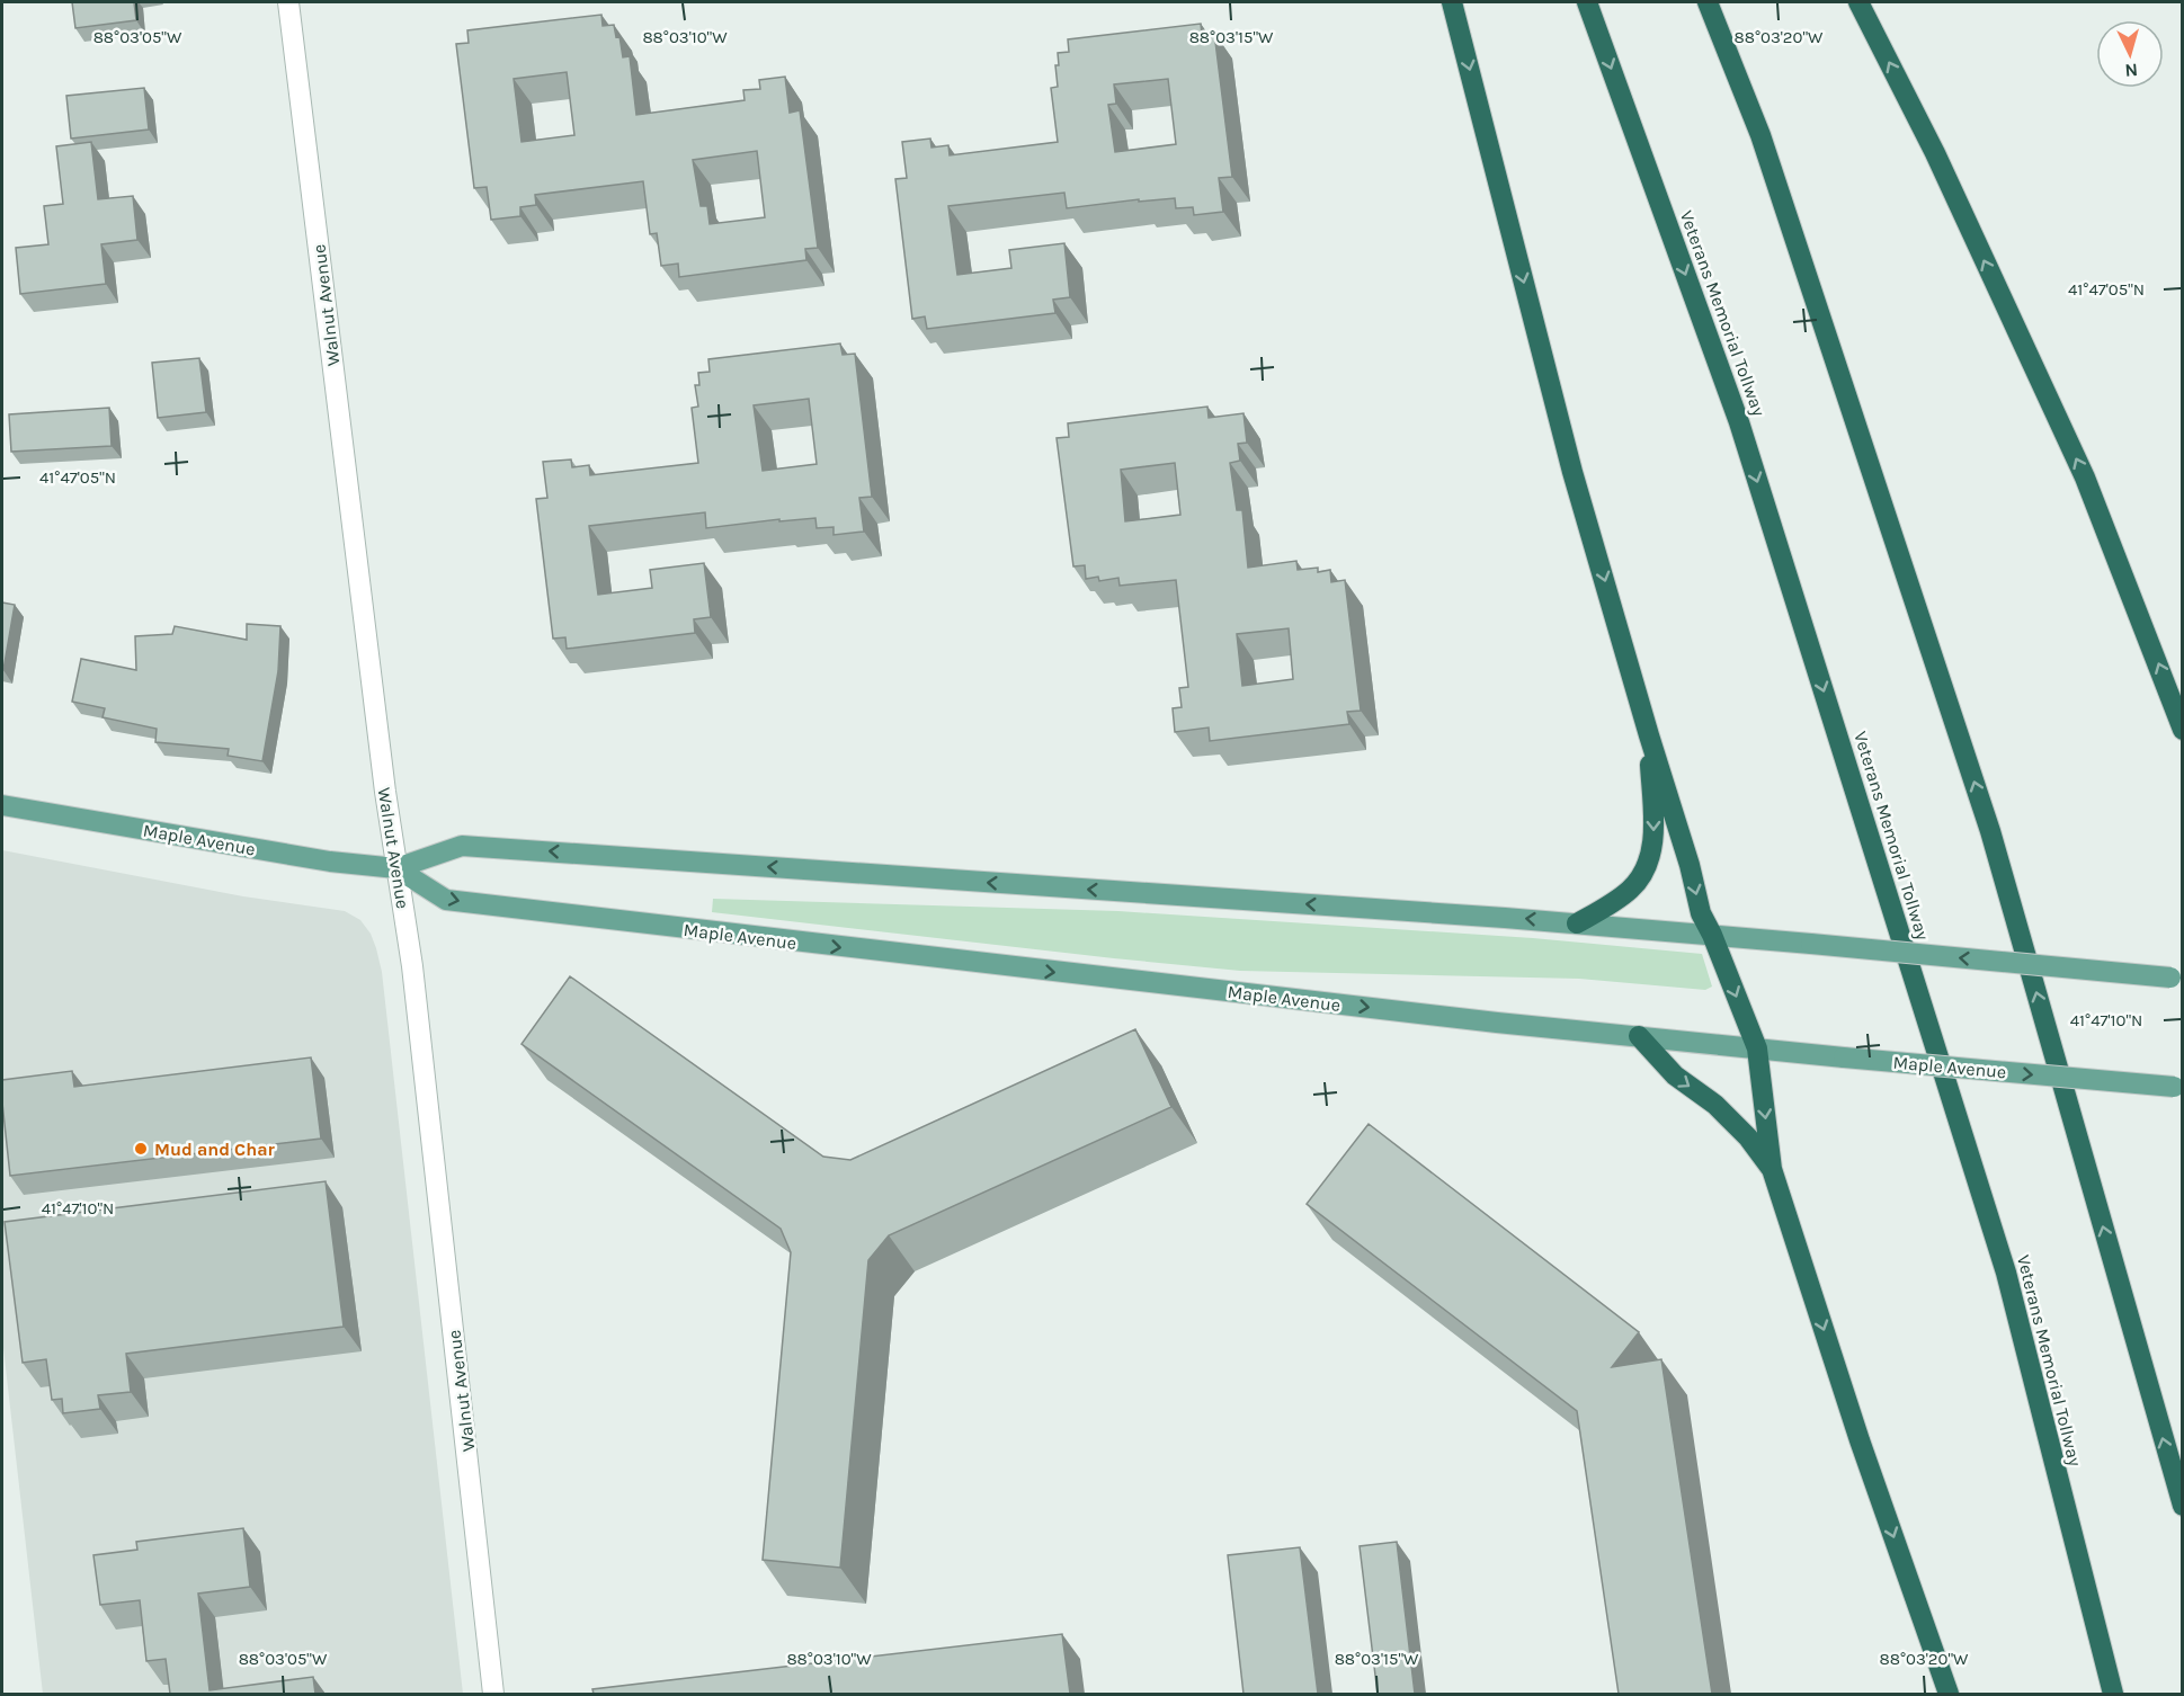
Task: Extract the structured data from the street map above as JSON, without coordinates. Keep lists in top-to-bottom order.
{
  "streets": {
    "highway": ["Veterans Memorial Tollway"],
    "main road": ["Maple Avenue"],
    "street": ["Walnut Avenue"]
  },
  "crossings": [
    ["Walnut Avenue", "Maple Avenue"]
  ],
  "places": ["Mud and Char"],
  "north": "bottom",
  "coordinates": [
    "88°03'05\"W",
    "88°03'10\"W",
    "88°03'15\"W",
    "88°03'20\"W",
    "41°47'05\"N",
    "41°47'10\"N"
  ]
}
